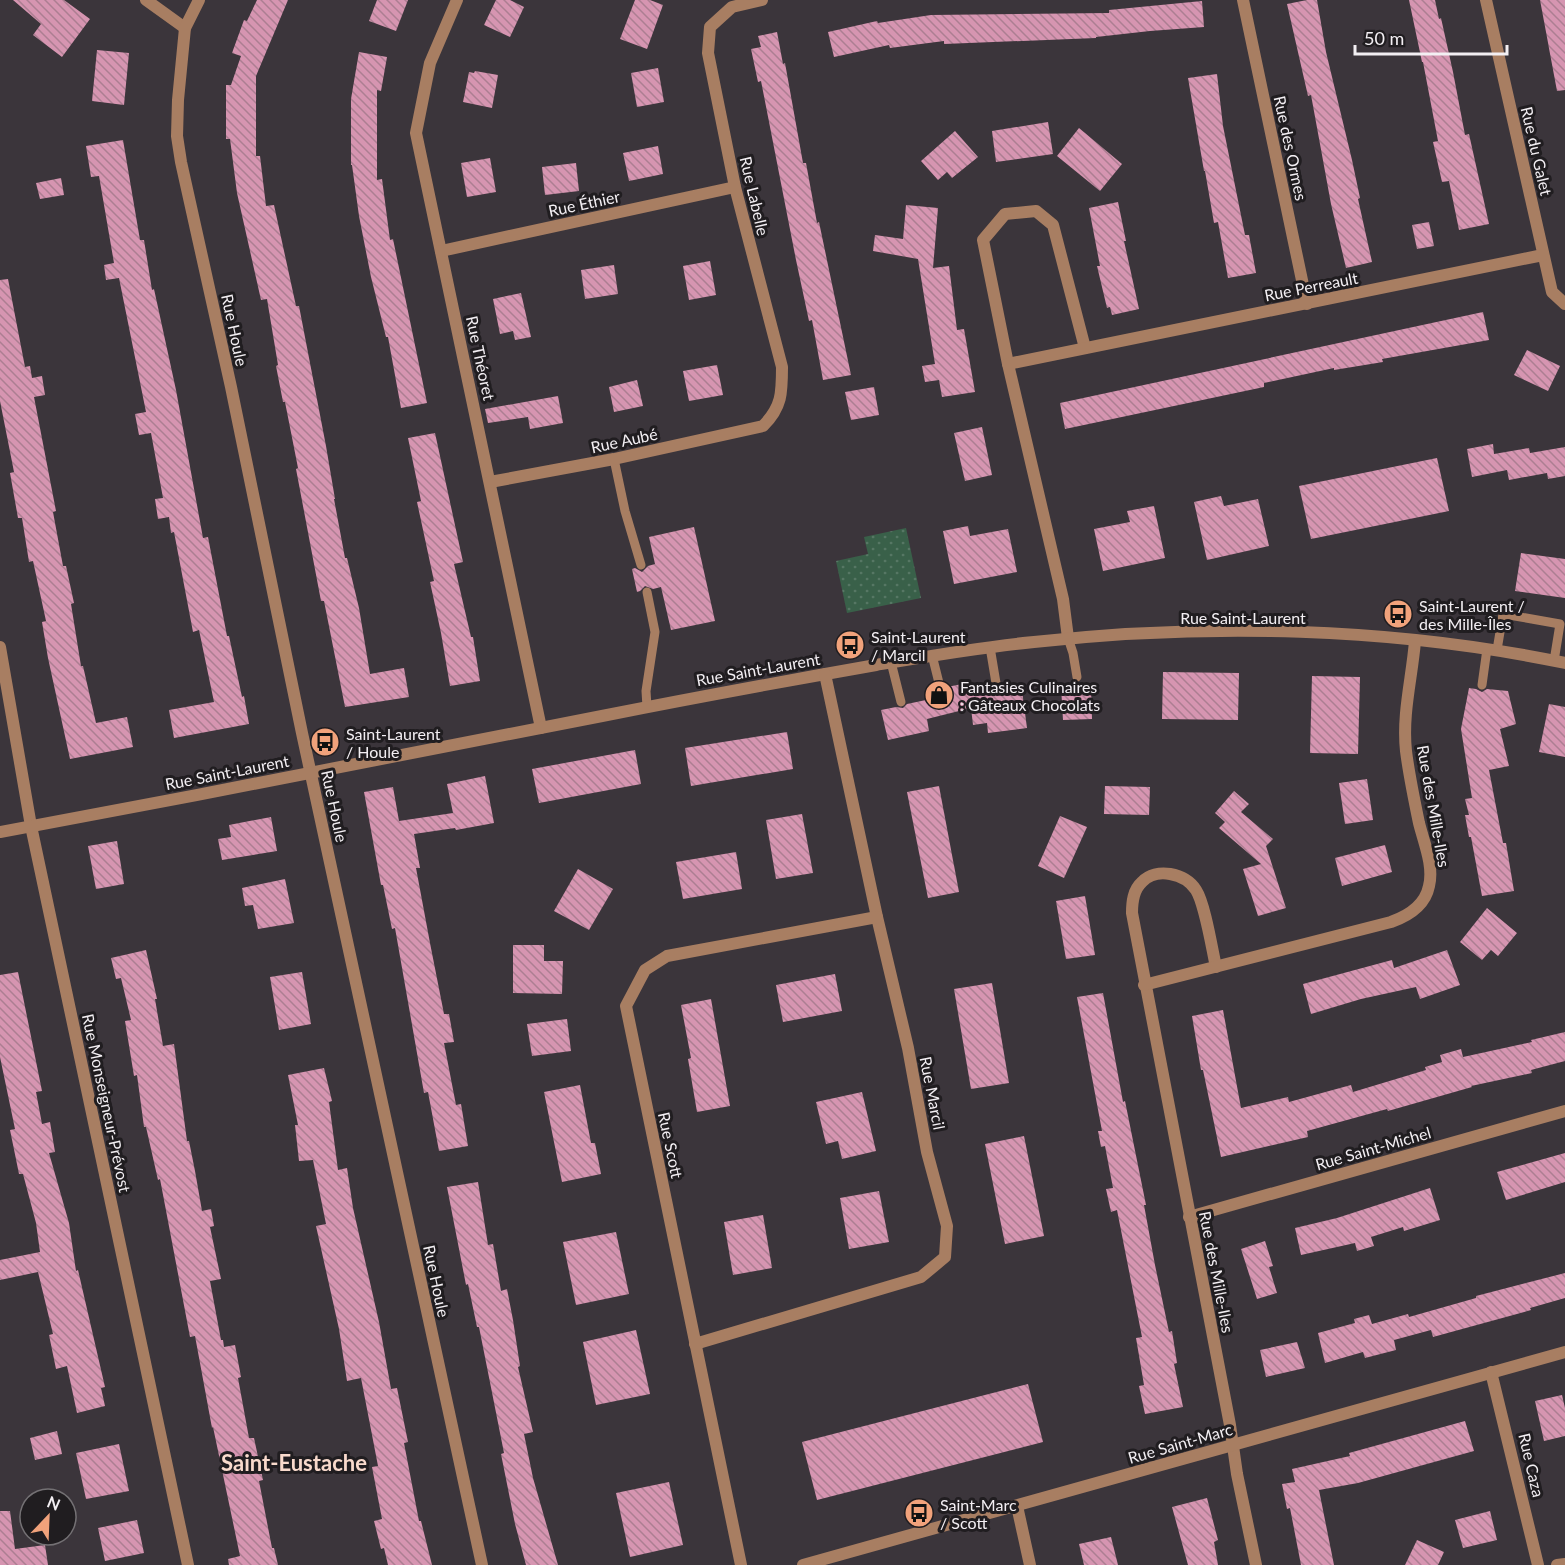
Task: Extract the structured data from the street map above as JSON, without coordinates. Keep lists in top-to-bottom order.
{
  "streets": {
    "street": [
      "Rue des Ormes",
      "Rue du Galet",
      "Rue Labelle",
      "Rue Éthier",
      "Rue Perreault",
      "Rue Houle",
      "Rue Théoret",
      "Rue Aubé",
      "Rue Saint-Laurent",
      "Rue des Mille-Iles",
      "Rue Marcil",
      "Rue Monseigneur-Prévost",
      "Rue Scott",
      "Rue Saint-Michel",
      "Rue Saint-Marc",
      "Rue Caza"
    ]
  },
  "crossings": [
    ["Rue des Ormes", "Rue Perreault"],
    ["Rue du Galet", "Rue Perreault"],
    ["Rue Labelle", "Rue Éthier"],
    ["Rue Labelle", "Rue Aubé"],
    ["Rue Éthier", "Rue Théoret"],
    ["Rue Houle", "Rue Saint-Laurent"],
    ["Rue Théoret", "Rue Aubé"],
    ["Rue Théoret", "Rue Saint-Laurent"],
    ["Rue Saint-Laurent", "Rue des Mille-Iles"],
    ["Rue Saint-Laurent", "Rue Marcil"],
    ["Rue Saint-Laurent", "Rue Monseigneur-Prévost"],
    ["Rue des Mille-Iles", "Rue Saint-Michel"],
    ["Rue des Mille-Iles", "Rue Saint-Marc"],
    ["Rue Marcil", "Rue Scott"],
    ["Rue Saint-Marc", "Rue Caza"]
  ],
  "districts": ["Saint-Eustache"],
  "places": {
    "bus stop": [
      "Saint-Laurent / des Mille-Îles",
      "Saint-Laurent / Marcil",
      "Saint-Laurent / Houle",
      "Saint-Marc / Scott"
    ],
    "shop": ["Fantasies Culinaires : Gâteaux Chocolats"]
  },
  "scale_bar": "50 m",
  "north": "top right"
}
